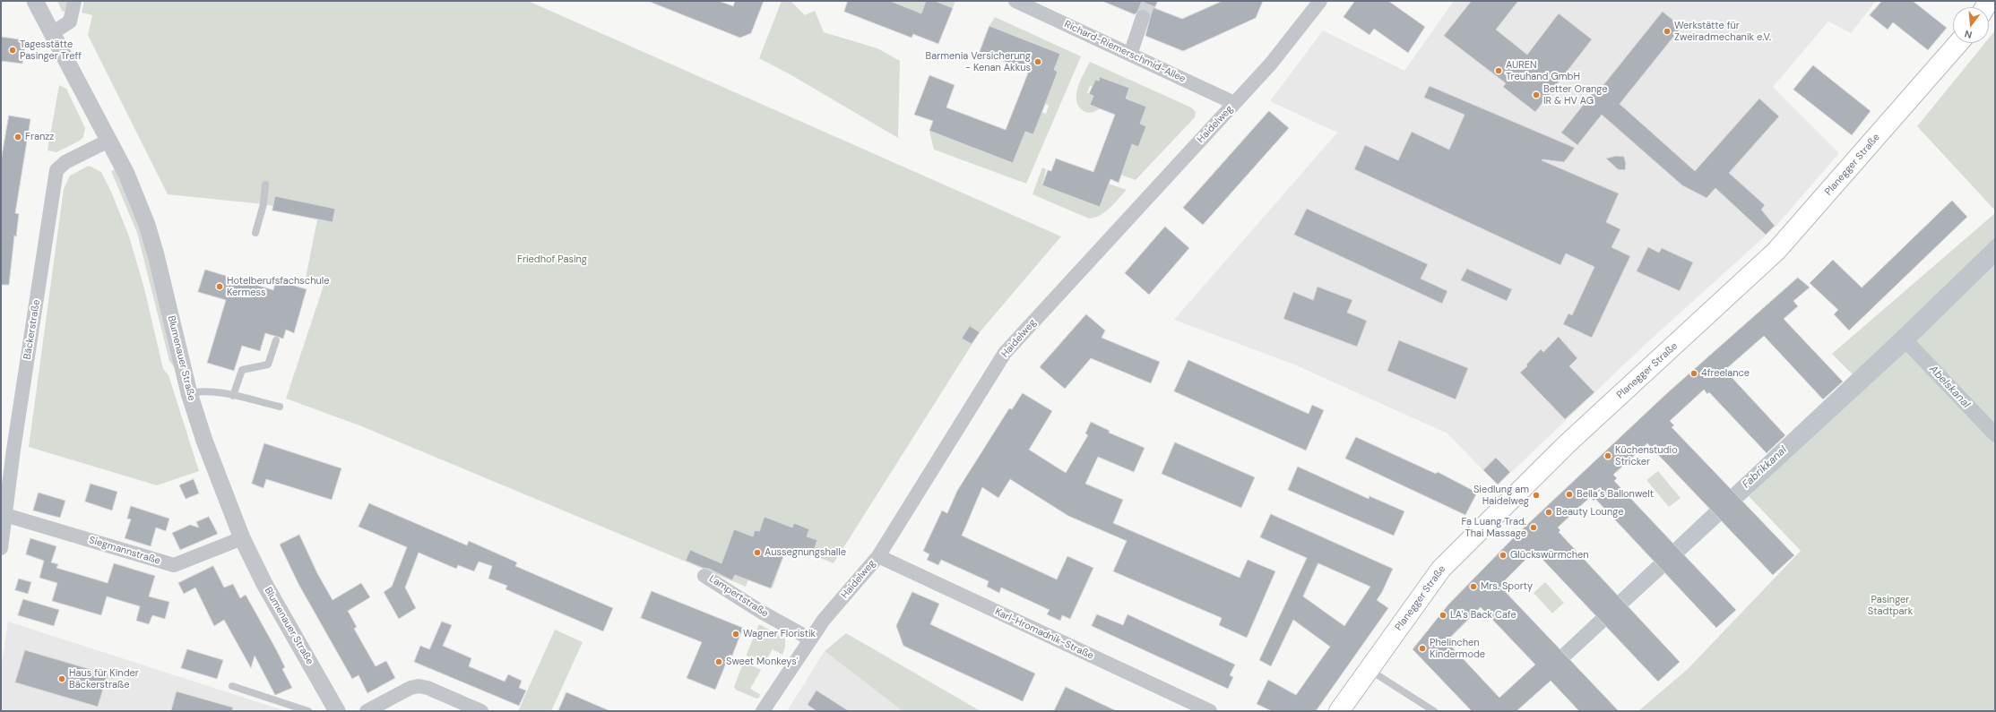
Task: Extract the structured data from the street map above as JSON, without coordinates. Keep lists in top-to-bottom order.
{
  "streets": {
    "main road": ["Planegger Straße"],
    "street": [
      "Richard-Riemerschmid-Allee",
      "Haidelweg",
      "Bäckerstraße",
      "Blumenauer Straße",
      "Siegmannstraße",
      "Lampertstraße",
      "Karl-Hromadnik-Straße"
    ]
  },
  "crossings": [
    ["Richard-Riemerschmid-Allee", "Haidelweg"],
    ["Haidelweg", "Lampertstraße"],
    ["Haidelweg", "Karl-Hromadnik-Straße"],
    ["Bäckerstraße", "Blumenauer Straße"],
    ["Bäckerstraße", "Siegmannstraße"],
    ["Blumenauer Straße", "Siegmannstraße"]
  ],
  "water": ["Abelskanal", "Fabrikkanal"],
  "parks": ["Friedhof Pasing", "Pasinger Stadtpark"],
  "places": [
    "Werkstätte für Zweiradmechanik e.V.",
    "Tagesstätte Pasinger Treff",
    "Barmenia Versicherung - Kenan Akkus",
    "AUREN Treuhand GmbH",
    "Better Orange IR & HV AG",
    "Franzz",
    "Hotelberufsfachschule Kermess",
    "4freelance",
    "Küchenstudio Stricker",
    "Bella´s Ballonwelt",
    "Siedlung am Haidelweg",
    "Beauty Lounge",
    "Fa Luang Trad. Thai Massage",
    "Aussegnungshalle",
    "Glückswürmchen",
    "Mrs. Sporty",
    "LA's Back Cafe",
    "Wagner Floristik",
    "Phelinchen Kindermode",
    "Sweet Monkeys'",
    "Haus für Kinder Bäckerstraße"
  ],
  "north": "bottom"
}
